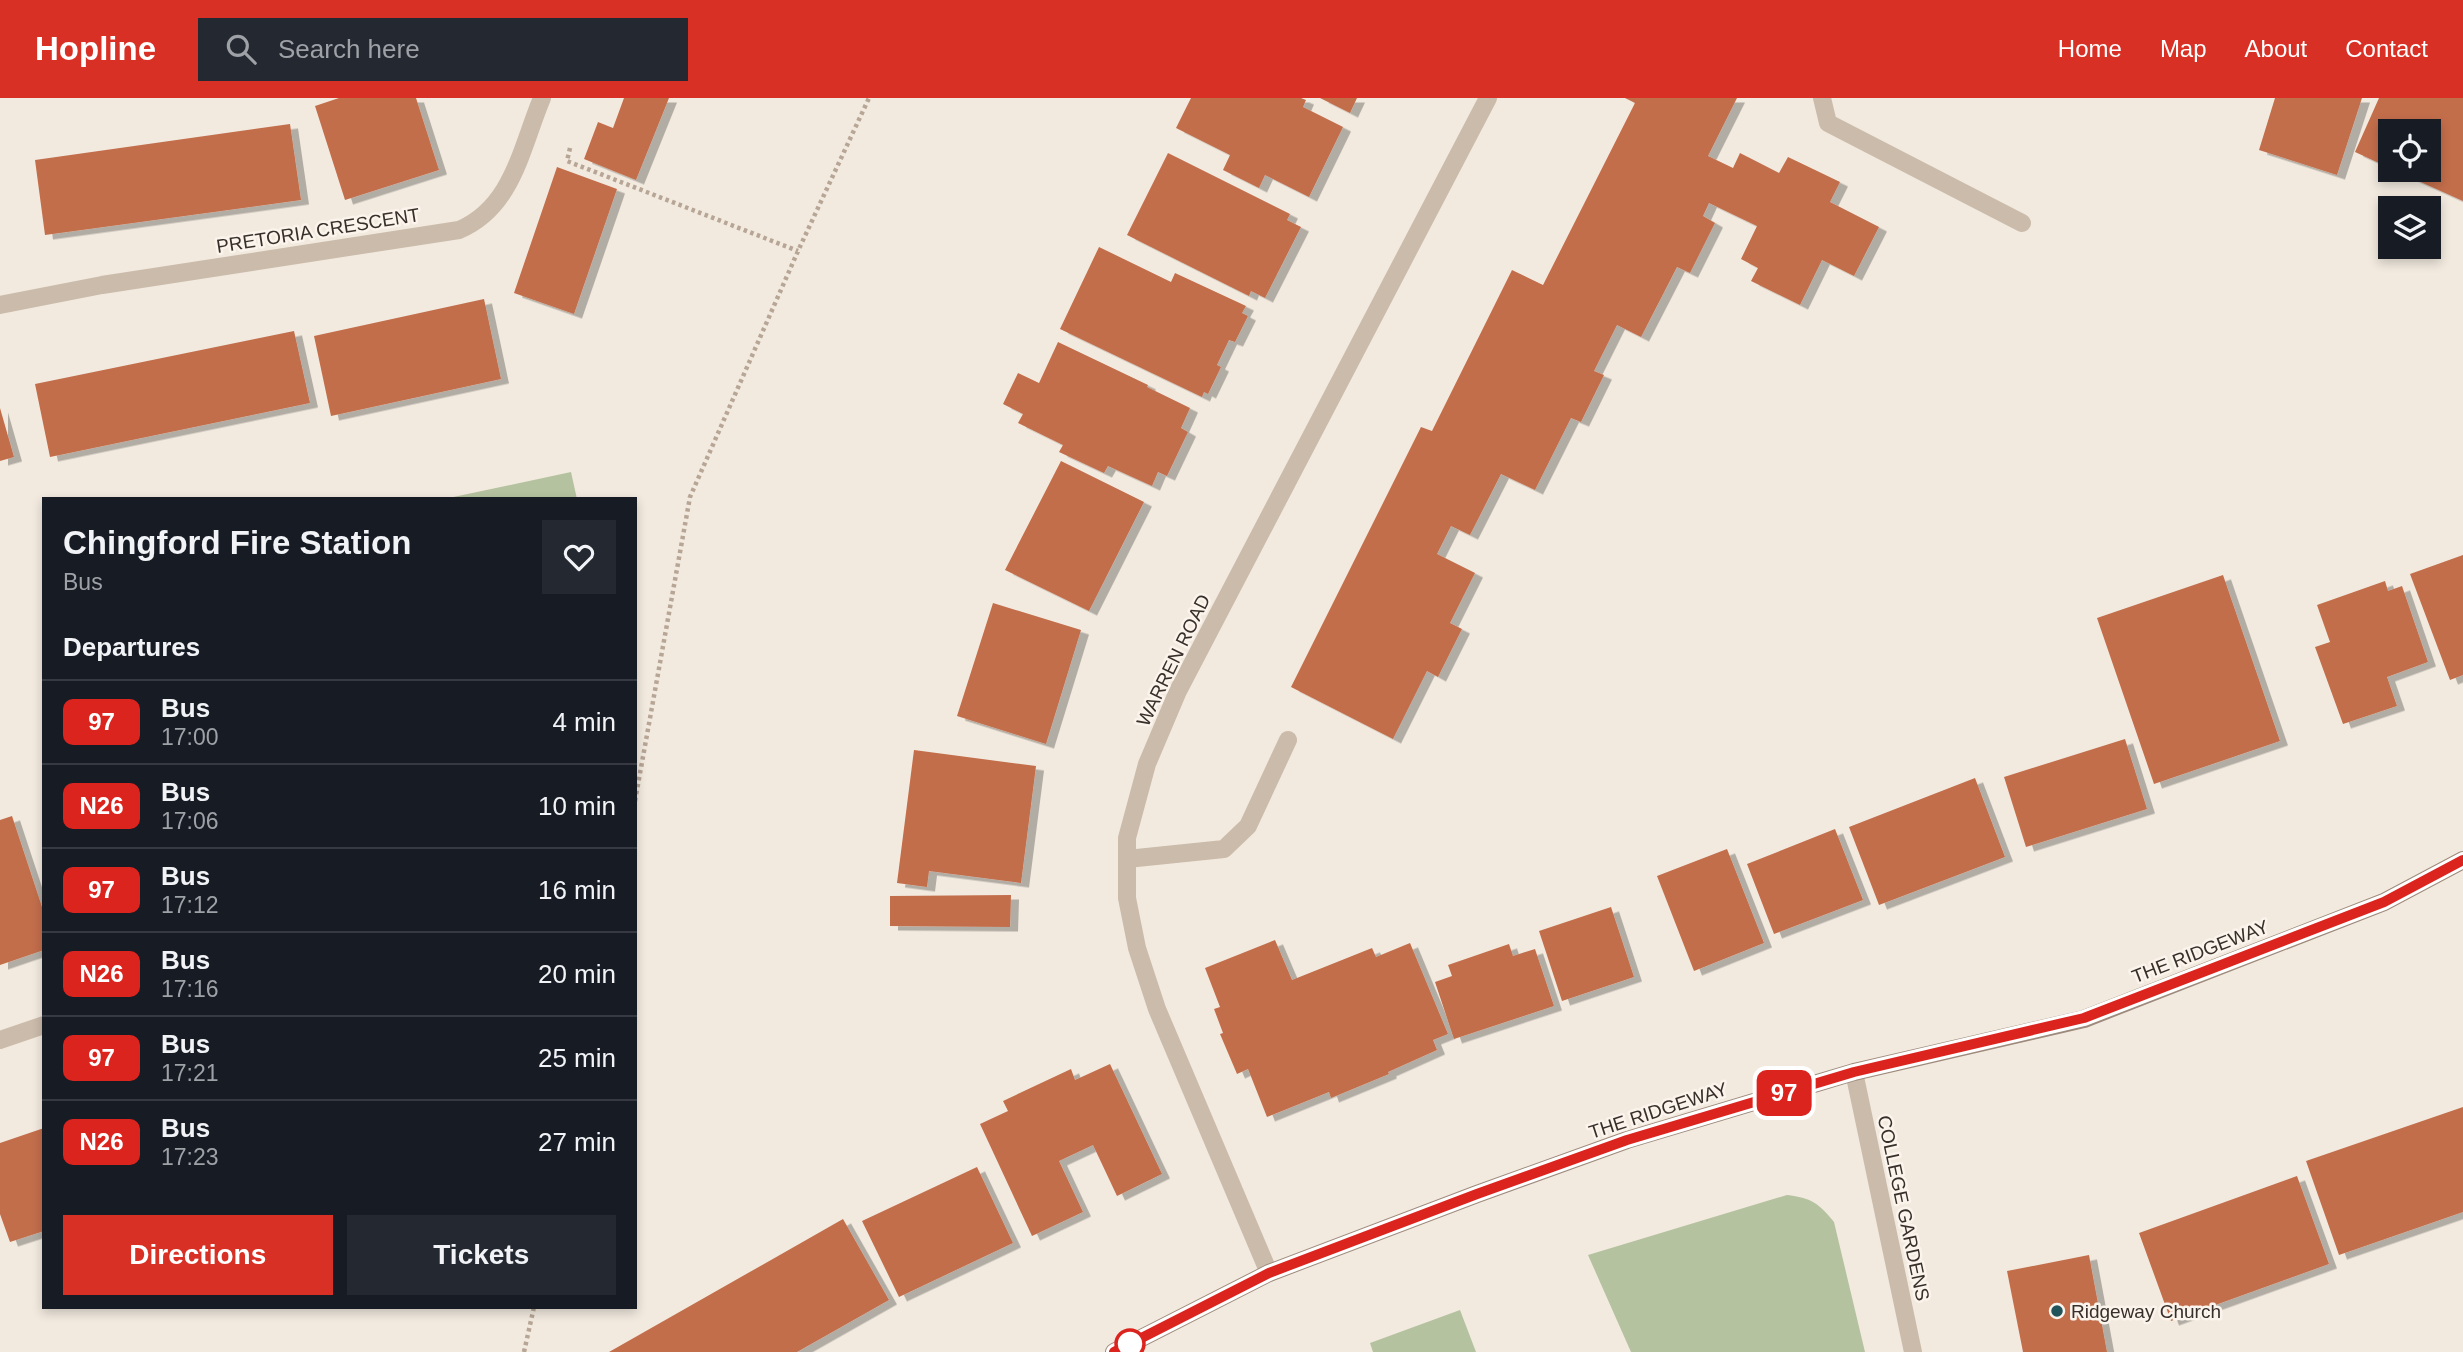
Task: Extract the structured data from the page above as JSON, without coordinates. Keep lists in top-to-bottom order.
{
  "streets": {
    "main road": ["THE RIDGEWAY"],
    "street": ["PRETORIA CRESCENT", "WARREN ROAD", "COLLEGE GARDENS"]
  },
  "crossings": [
    ["WARREN ROAD", "THE RIDGEWAY"],
    ["THE RIDGEWAY", "COLLEGE GARDENS"]
  ],
  "places": ["Ridgeway Church"],
  "lines": ["bus line 97"],
  "page": {
    "header": "Hopline",
    "search": "Search here",
    "nav": [
      "Home",
      "Map",
      "About",
      "Contact"
    ],
    "on_map": "97",
    "heading": [
      ["Chingford Fire Station", "Bus"],
      "Departures"
    ],
    "list": [
      {
        "mark": "97",
        "name": "Bus",
        "note": "17:00",
        "value": "4 min"
      },
      {
        "mark": "N26",
        "name": "Bus",
        "note": "17:06",
        "value": "10 min"
      },
      {
        "mark": "97",
        "name": "Bus",
        "note": "17:12",
        "value": "16 min"
      },
      {
        "mark": "N26",
        "name": "Bus",
        "note": "17:16",
        "value": "20 min"
      },
      {
        "mark": "97",
        "name": "Bus",
        "note": "17:21",
        "value": "25 min"
      },
      {
        "mark": "N26",
        "name": "Bus",
        "note": "17:23",
        "value": "27 min"
      }
    ],
    "buttons": ["Directions", "Tickets"]
  }
}
